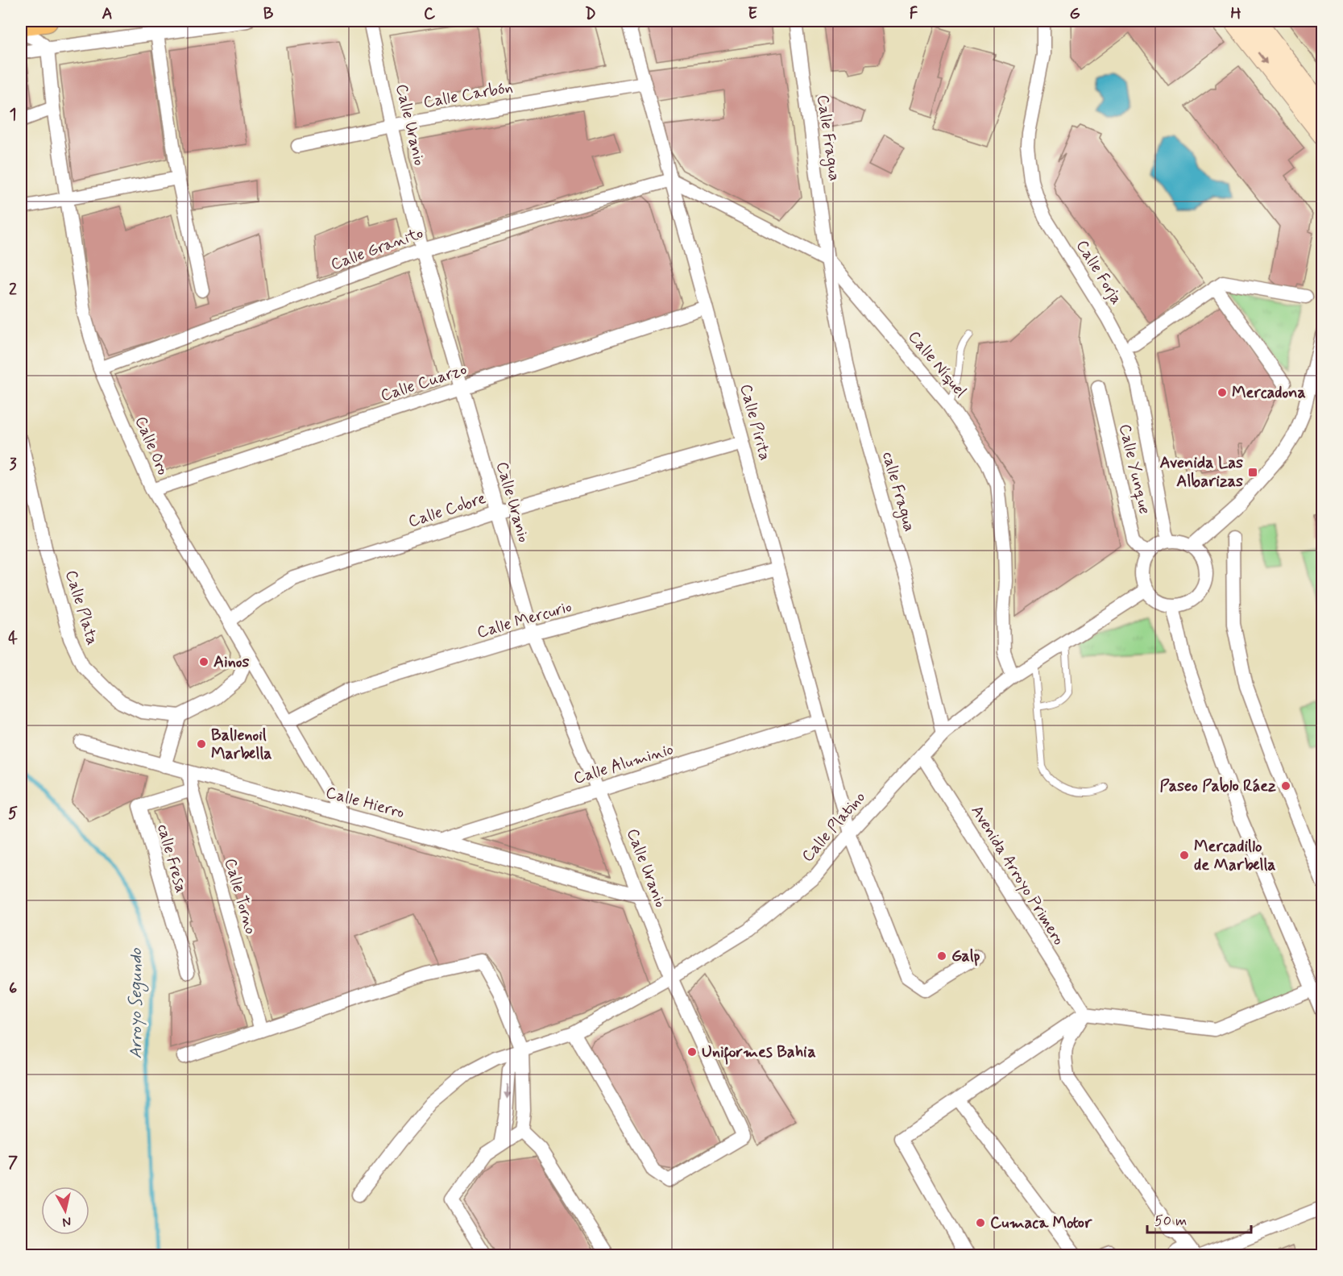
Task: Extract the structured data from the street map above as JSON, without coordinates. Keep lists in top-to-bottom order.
{
  "streets": {
    "street": [
      "Calle Carbón",
      "Calle Uranio",
      "Calle Fragua",
      "Calle Granito",
      "Calle Forja",
      "Calle Níquel",
      "Calle Cuarzo",
      "Calle Pirita",
      "Calle Oro",
      "Calle Yunque",
      "calle Fragua",
      "Calle Cobre",
      "Calle Plata",
      "Calle Mercurio",
      "Calle Aluminio",
      "Calle Hierro",
      "Calle Platino",
      "calle Fresa",
      "Avenida Arroyo Primero",
      "Calle Torno"
    ]
  },
  "crossings": [
    ["Calle Carbón", "Calle Uranio"],
    ["Calle Carbón", "Calle Pirita"],
    ["Calle Uranio", "Calle Granito"],
    ["Calle Uranio", "Calle Cuarzo"],
    ["Calle Uranio", "Calle Cobre"],
    ["Calle Uranio", "Calle Mercurio"],
    ["Calle Uranio", "Calle Aluminio"],
    ["Calle Uranio", "Calle Hierro"],
    ["Calle Uranio", "Calle Platino"],
    ["Calle Fragua", "Calle Níquel"],
    ["Calle Fragua", "calle Fragua"],
    ["Calle Granito", "Calle Níquel"],
    ["Calle Granito", "Calle Pirita"],
    ["Calle Granito", "Calle Oro"],
    ["Calle Forja", "Calle Yunque"],
    ["Calle Forja", "Calle Platino"],
    ["Calle Níquel", "Calle Pirita"],
    ["Calle Níquel", "calle Fragua"],
    ["Calle Níquel", "Calle Platino"],
    ["Calle Cuarzo", "Calle Pirita"],
    ["Calle Cuarzo", "Calle Oro"],
    ["Calle Pirita", "Calle Cobre"],
    ["Calle Pirita", "Calle Mercurio"],
    ["Calle Pirita", "Calle Aluminio"],
    ["Calle Pirita", "Calle Platino"],
    ["Calle Oro", "Calle Cobre"],
    ["Calle Oro", "Calle Mercurio"],
    ["Calle Oro", "Calle Hierro"],
    ["Calle Yunque", "Calle Platino"],
    ["calle Fragua", "Calle Platino"],
    ["Calle Aluminio", "Calle Hierro"],
    ["Calle Hierro", "Calle Torno"],
    ["Calle Platino", "Avenida Arroyo Primero"],
    ["calle Fresa", "Calle Torno"]
  ],
  "water": ["Arroyo Segundo"],
  "places": {
    "other": [
      "Mercadona",
      "Ainos",
      "Ballenoil Marbella",
      "Paseo Pablo Ráez",
      "Mercadillo de Marbella",
      "Galp",
      "Uniformes Bahia",
      "Cumaca Motor"
    ],
    "transit": ["Avenida Las Albarizas"]
  },
  "scale_bar": "50 m",
  "north": "bottom",
  "grid": {
    "columns": [
      "A",
      "B",
      "C",
      "D",
      "E",
      "F",
      "G",
      "H"
    ],
    "rows": [
      "1",
      "2",
      "3",
      "4",
      "5",
      "6",
      "7"
    ]
  }
}
